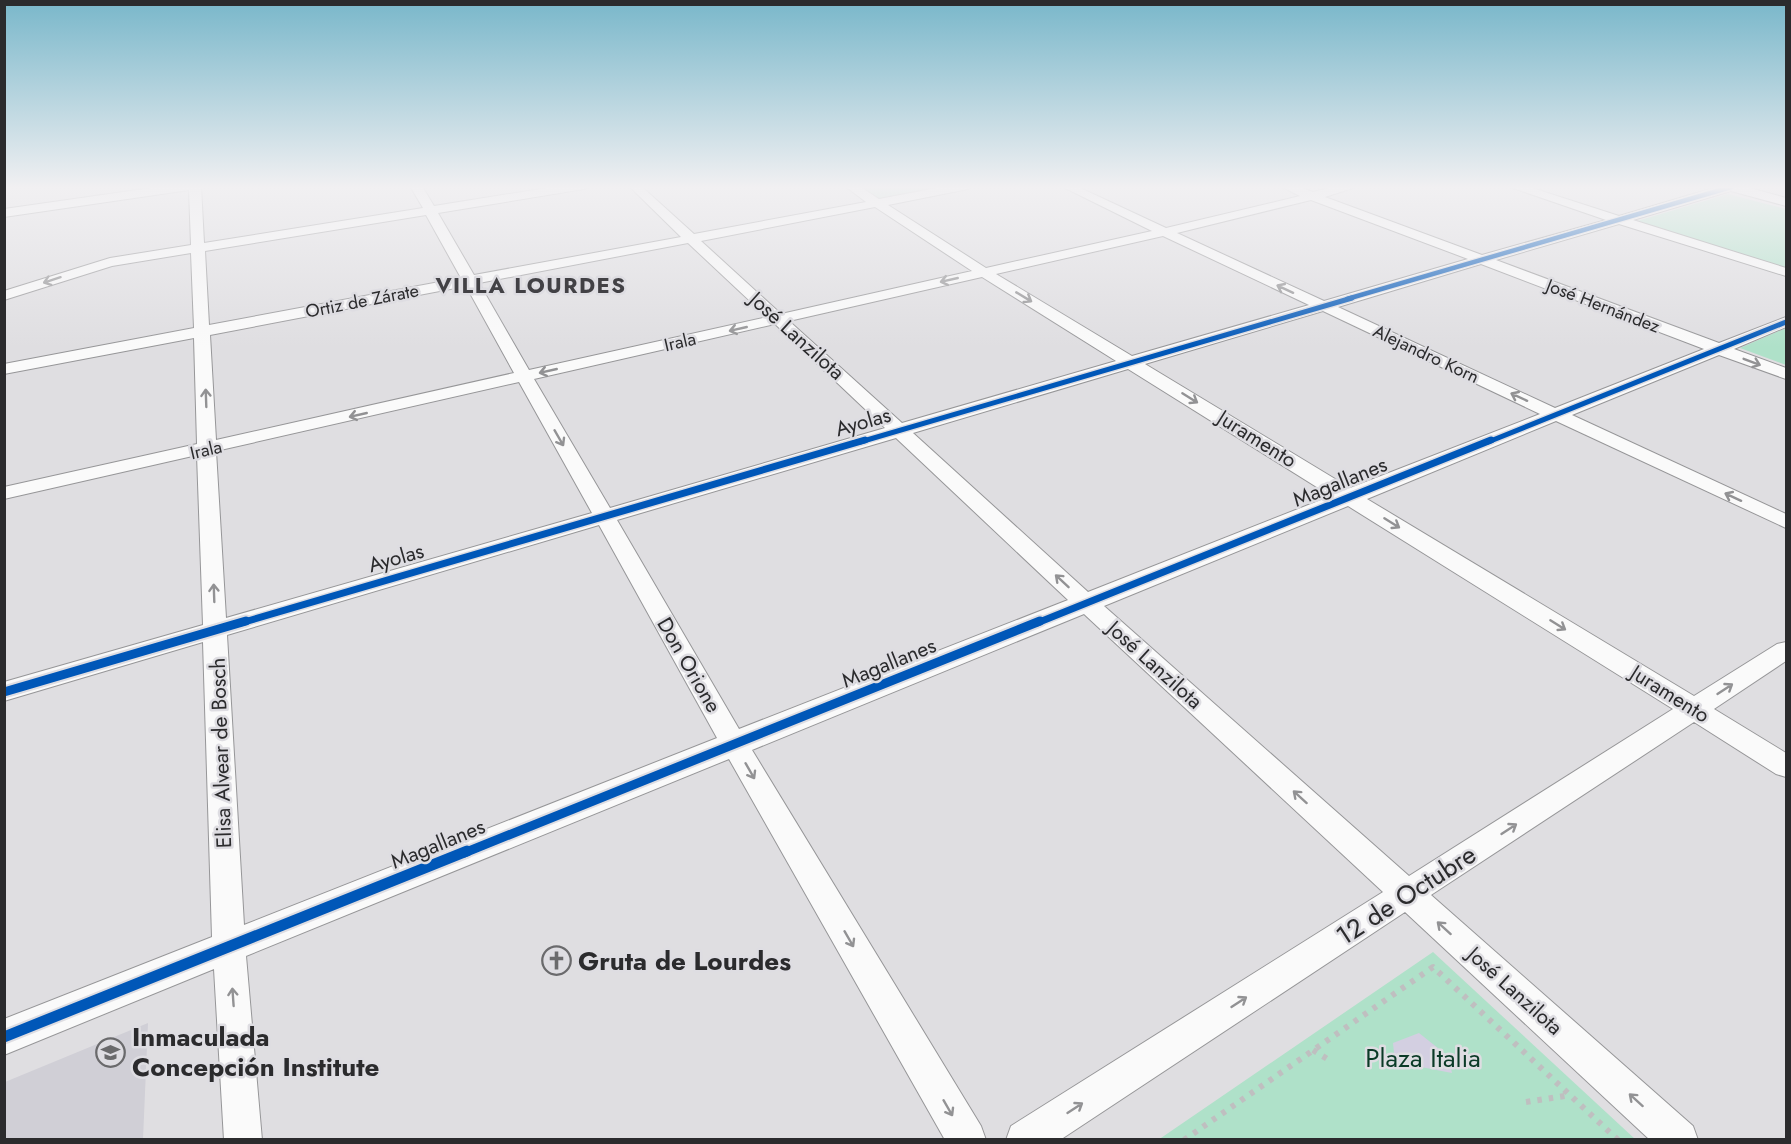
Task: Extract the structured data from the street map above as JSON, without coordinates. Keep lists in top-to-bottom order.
{
  "streets": {
    "street": [
      "Ortiz de Zárate",
      "José Hernández",
      "José Lanzilota",
      "Irala",
      "Alejandro Korn",
      "Ayolas",
      "Juramento",
      "Magallanes",
      "Don Orione",
      "Elisa Alvear de Bosch",
      "12 de Octubre"
    ]
  },
  "crossings": [
    ["Ortiz de Zárate", "Don Orione"],
    ["Ortiz de Zárate", "Elisa Alvear de Bosch"],
    ["José Hernández", "Ayolas"],
    ["José Hernández", "Magallanes"],
    ["José Lanzilota", "Irala"],
    ["José Lanzilota", "Ayolas"],
    ["José Lanzilota", "Magallanes"],
    ["José Lanzilota", "12 de Octubre"],
    ["Irala", "Juramento"],
    ["Irala", "Don Orione"],
    ["Irala", "Elisa Alvear de Bosch"],
    ["Alejandro Korn", "Ayolas"],
    ["Alejandro Korn", "Magallanes"],
    ["Ayolas", "Juramento"],
    ["Ayolas", "Don Orione"],
    ["Ayolas", "Elisa Alvear de Bosch"],
    ["Juramento", "Magallanes"],
    ["Juramento", "12 de Octubre"],
    ["Magallanes", "Don Orione"],
    ["Magallanes", "Elisa Alvear de Bosch"]
  ],
  "one_way": [
    "José Lanzilota",
    "Irala",
    "Alejandro Korn",
    "Juramento",
    "Don Orione",
    "Elisa Alvear de Bosch",
    "12 de Octubre"
  ],
  "districts": ["VILLA LOURDES"],
  "parks": ["Plaza Italia"],
  "places": {
    "church": ["Gruta de Lourdes"],
    "school or university": ["Inmaculada Concepción Institute"]
  }
}
